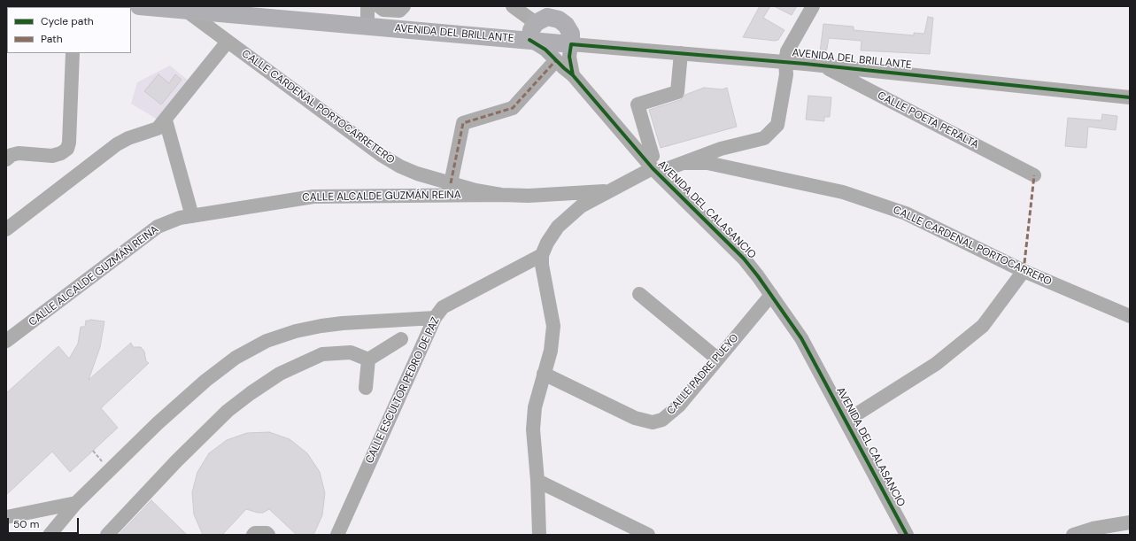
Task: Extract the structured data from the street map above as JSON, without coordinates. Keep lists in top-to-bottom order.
{
  "streets": {
    "main road": ["AVENIDA DEL BRILLANTE"],
    "street": [
      "CALLE CARDENAL PORTOCARRETERO",
      "CALLE POETA PERALTA",
      "CALLE ALCALDE GUZMÁN REINA",
      "AVENIDA DEL CALASANCIO",
      "CALLE CARDENAL PORTOCARRERO",
      "CALLE PADRE PUEYO",
      "CALLE ESCULTOR PEDRO DE PAZ"
    ]
  },
  "crossings": [
    ["AVENIDA DEL BRILLANTE", "CALLE CARDENAL PORTOCARRETERO"],
    ["AVENIDA DEL BRILLANTE", "CALLE POETA PERALTA"],
    ["AVENIDA DEL BRILLANTE", "AVENIDA DEL CALASANCIO"],
    ["AVENIDA DEL BRILLANTE", "CALLE CARDENAL PORTOCARRERO"],
    ["CALLE CARDENAL PORTOCARRETERO", "CALLE ALCALDE GUZMÁN REINA"],
    ["AVENIDA DEL CALASANCIO", "CALLE CARDENAL PORTOCARRERO"],
    ["AVENIDA DEL CALASANCIO", "CALLE PADRE PUEYO"]
  ],
  "legend": ["Cycle path", "Path"],
  "scale_bar": "50 m"
}
